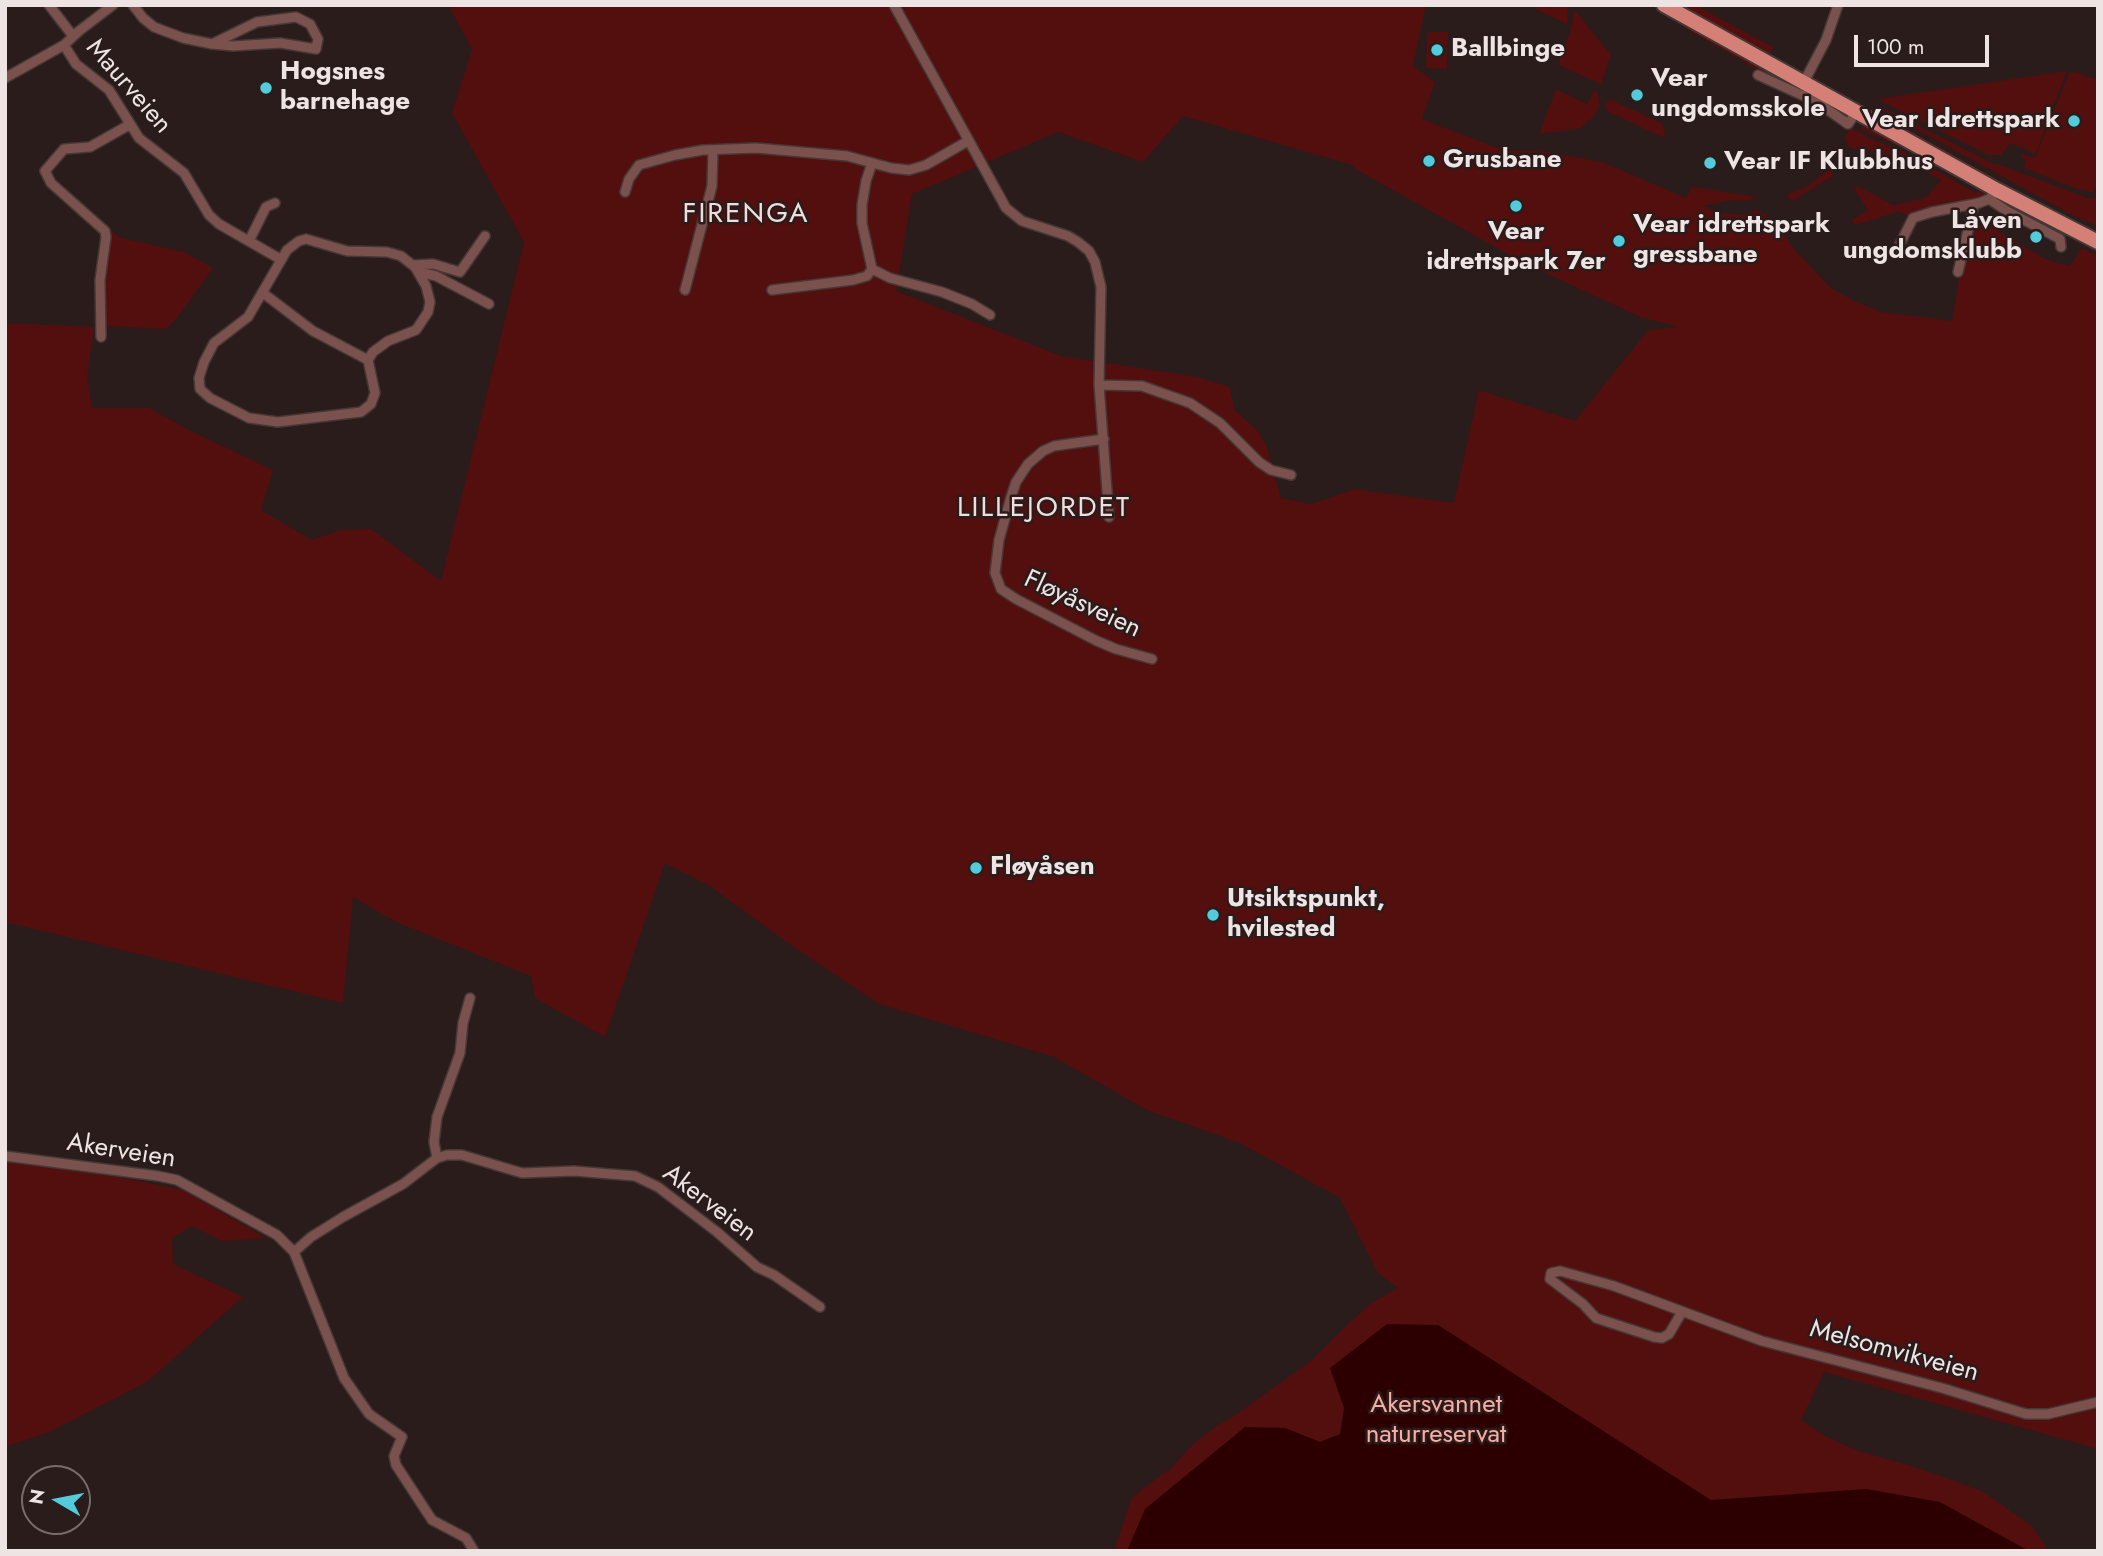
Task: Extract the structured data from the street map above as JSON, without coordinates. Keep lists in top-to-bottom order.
{
  "streets": {
    "street": [
      "Maurveien",
      "Fløyåsveien",
      "Akerveien",
      "Melsomvikveien"
    ]
  },
  "districts": ["FIRENGA", "LILLEJORDET"],
  "parks": ["Akersvannet naturreservat"],
  "places": [
    "Ballbinge",
    "Hogsnes barnehage",
    "Vear ungdomsskole",
    "Vear Idrettspark",
    "Grusbane",
    "Vear IF Klubbhus",
    "Vear idrettspark 7er",
    "Låven ungdomsklubb",
    "Vear idrettspark gressbane",
    "Fløyåsen",
    "Utsiktspunkt, hvilested"
  ],
  "scale_bar": "100 m",
  "north": "left"
}
